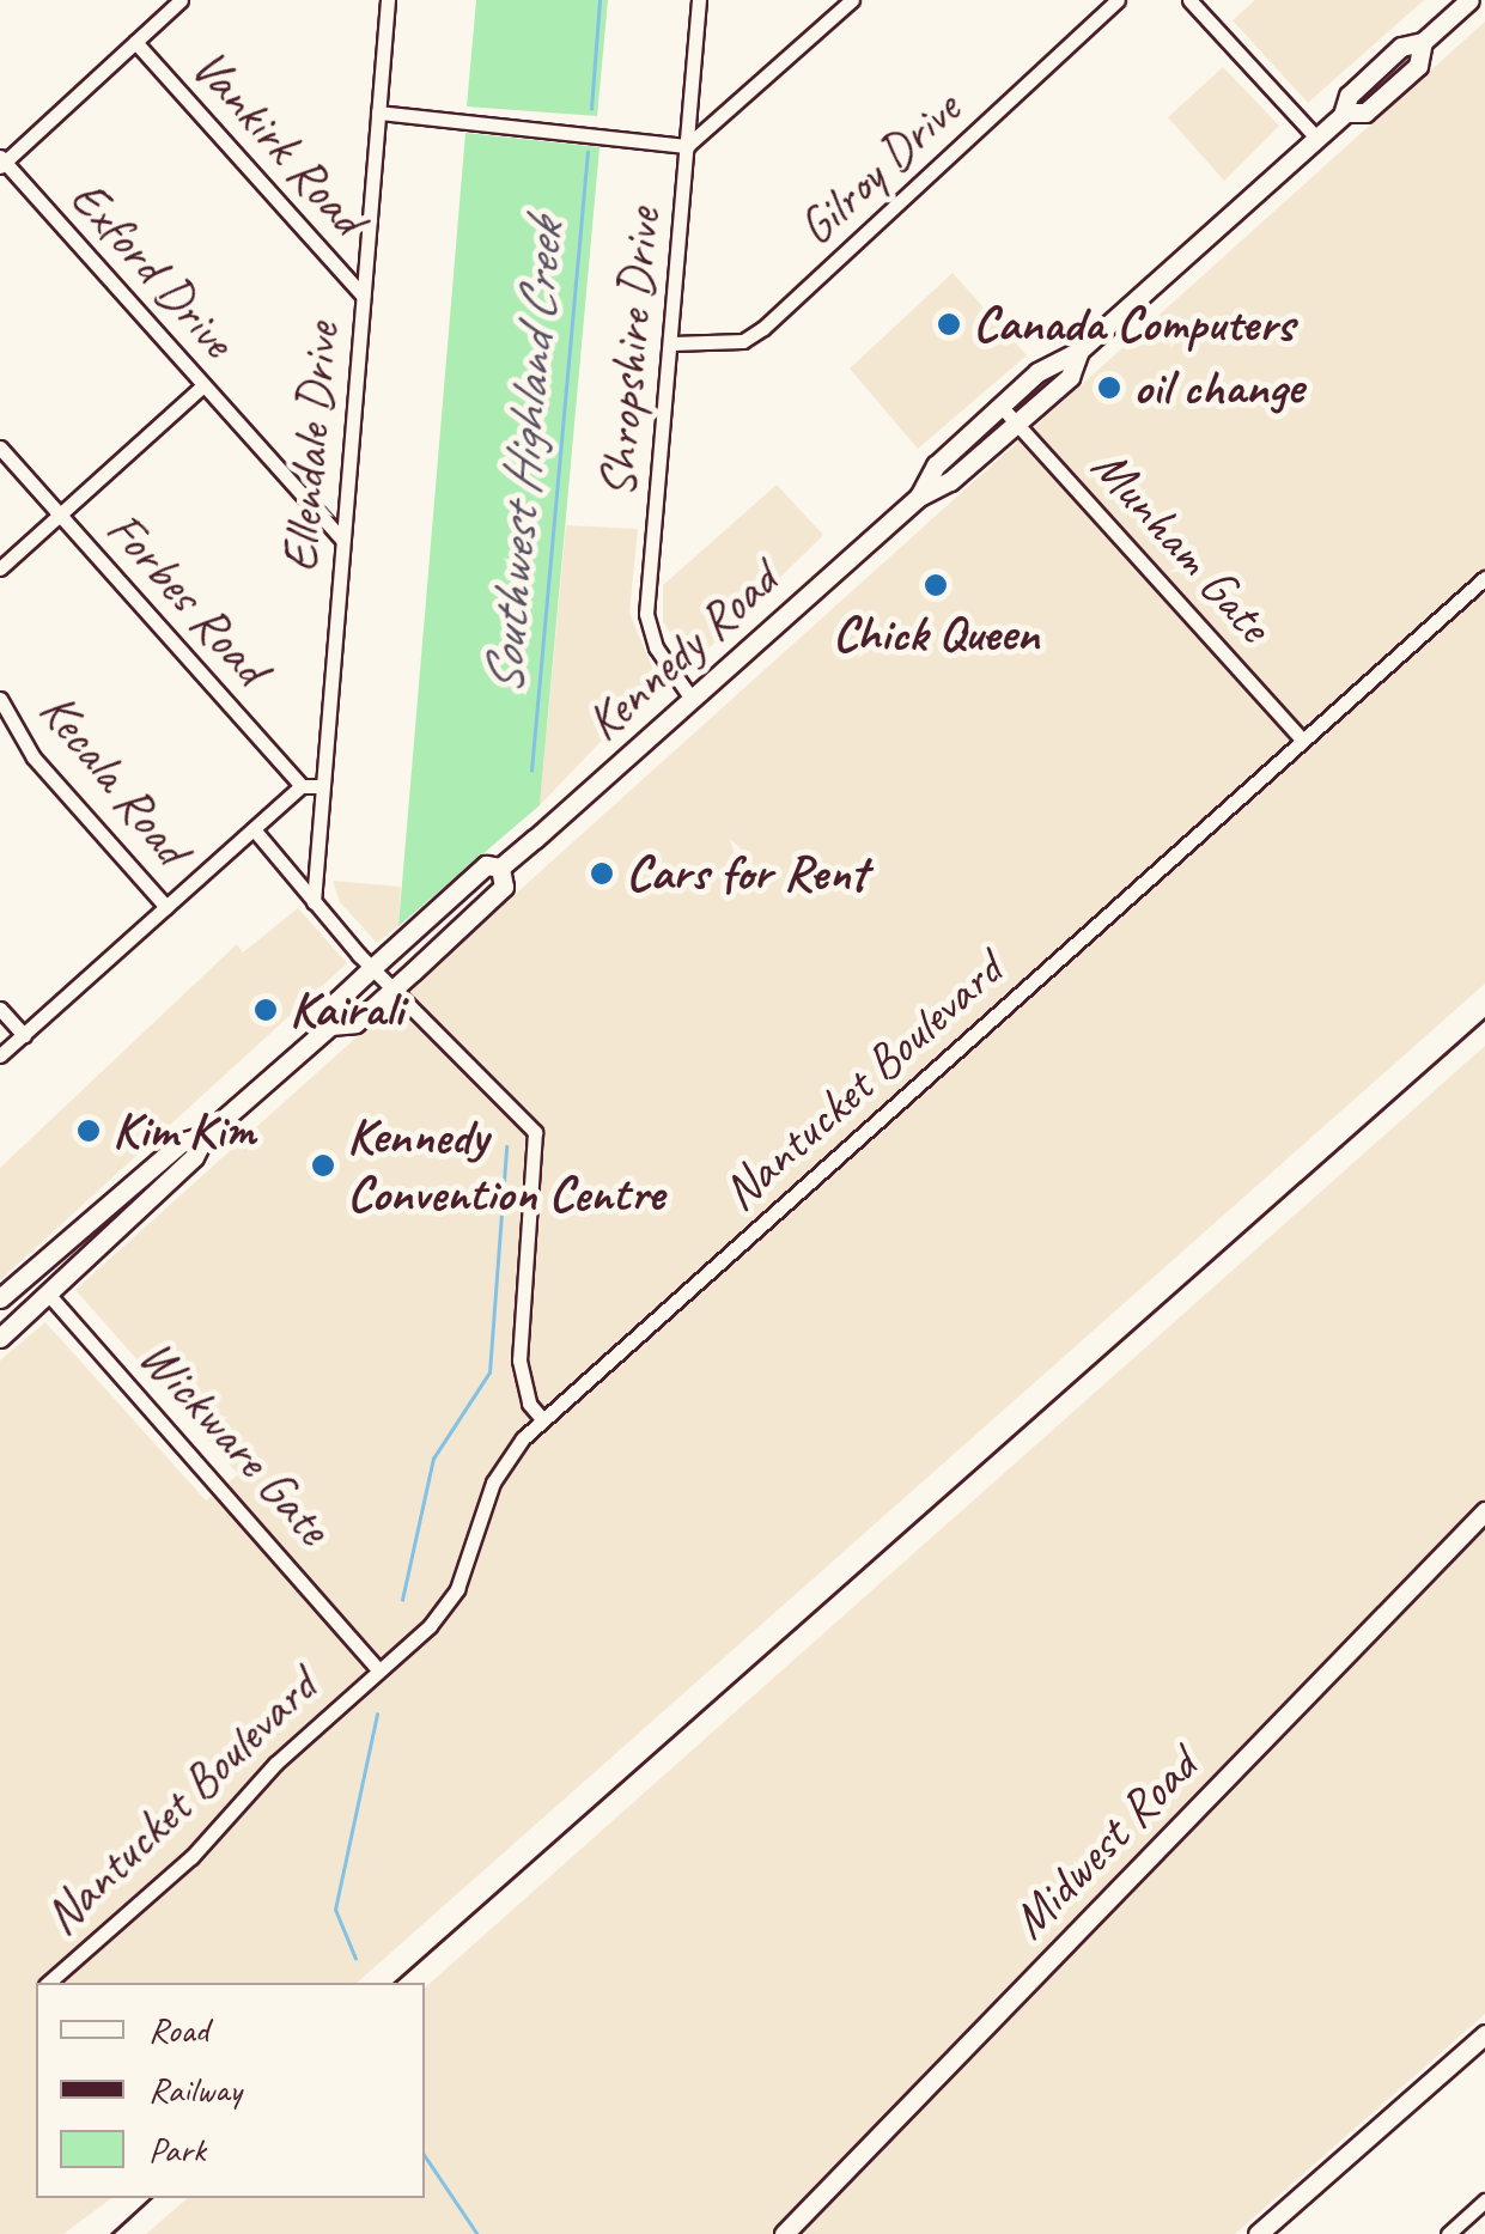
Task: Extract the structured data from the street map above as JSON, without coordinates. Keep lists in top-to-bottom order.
{
  "streets": {
    "main road": ["Kennedy Road", "Wickware Gate", "Midwest Road"],
    "street": [
      "Vankirk Road",
      "Gilroy Drive",
      "Exford Drive",
      "Shropshire Drive",
      "Ellendale Drive",
      "Munham Gate",
      "Forbes Road",
      "Kecala Road",
      "Nantucket Boulevard"
    ]
  },
  "crossings": [
    ["Vankirk Road", "Ellendale Drive"],
    ["Gilroy Drive", "Shropshire Drive"],
    ["Exford Drive", "Ellendale Drive"],
    ["Shropshire Drive", "Kennedy Road"],
    ["Munham Gate", "Kennedy Road"],
    ["Munham Gate", "Nantucket Boulevard"],
    ["Kennedy Road", "Wickware Gate"],
    ["Nantucket Boulevard", "Wickware Gate"]
  ],
  "water": ["Southwest Highland Creek"],
  "places": [
    "Canada Computers",
    "oil change",
    "Chick Queen",
    "Cars for Rent",
    "Kairali",
    "Kim Kim",
    "Kennedy Convention Centre"
  ],
  "legend": ["Road", "Railway", "Park"]
}
